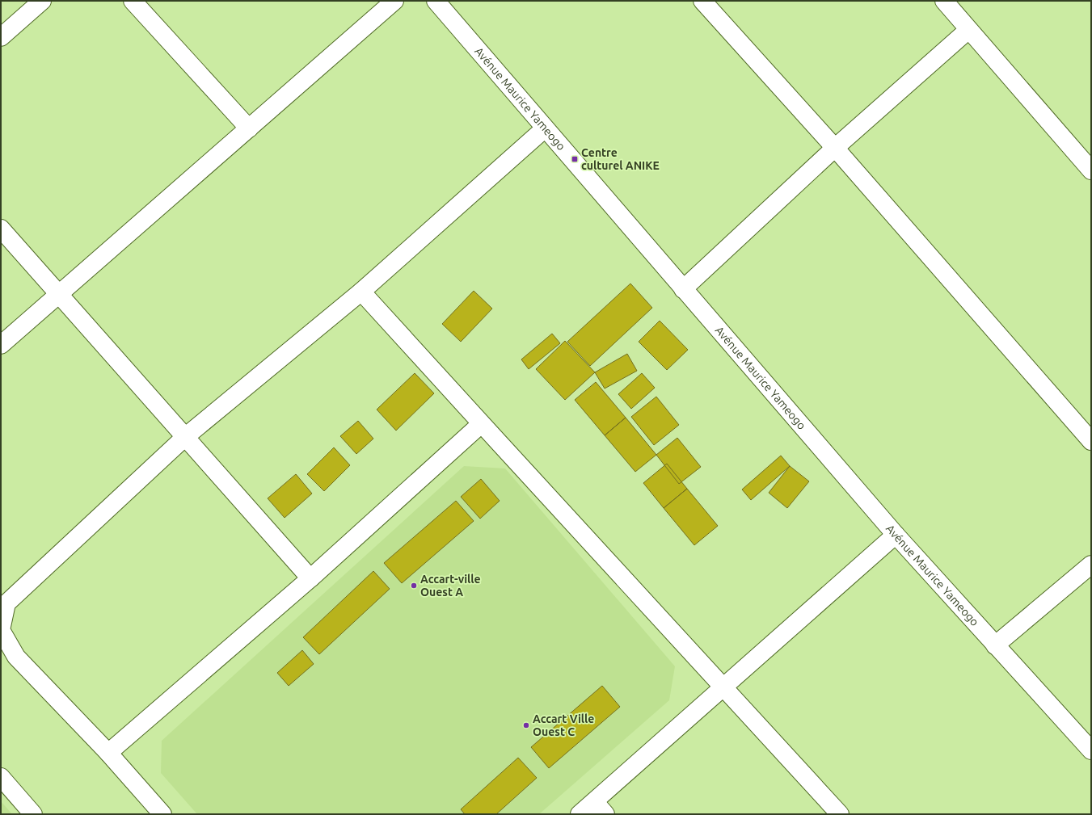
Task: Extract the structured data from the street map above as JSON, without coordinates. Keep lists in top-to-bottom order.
{
  "streets": {
    "street": ["Avénue Maurice Yameogo"]
  },
  "places": {
    "transit": ["Centre culturel ANIKE"],
    "other": ["Accart-ville Ouest A", "Accart Ville Ouest C"]
  }
}
